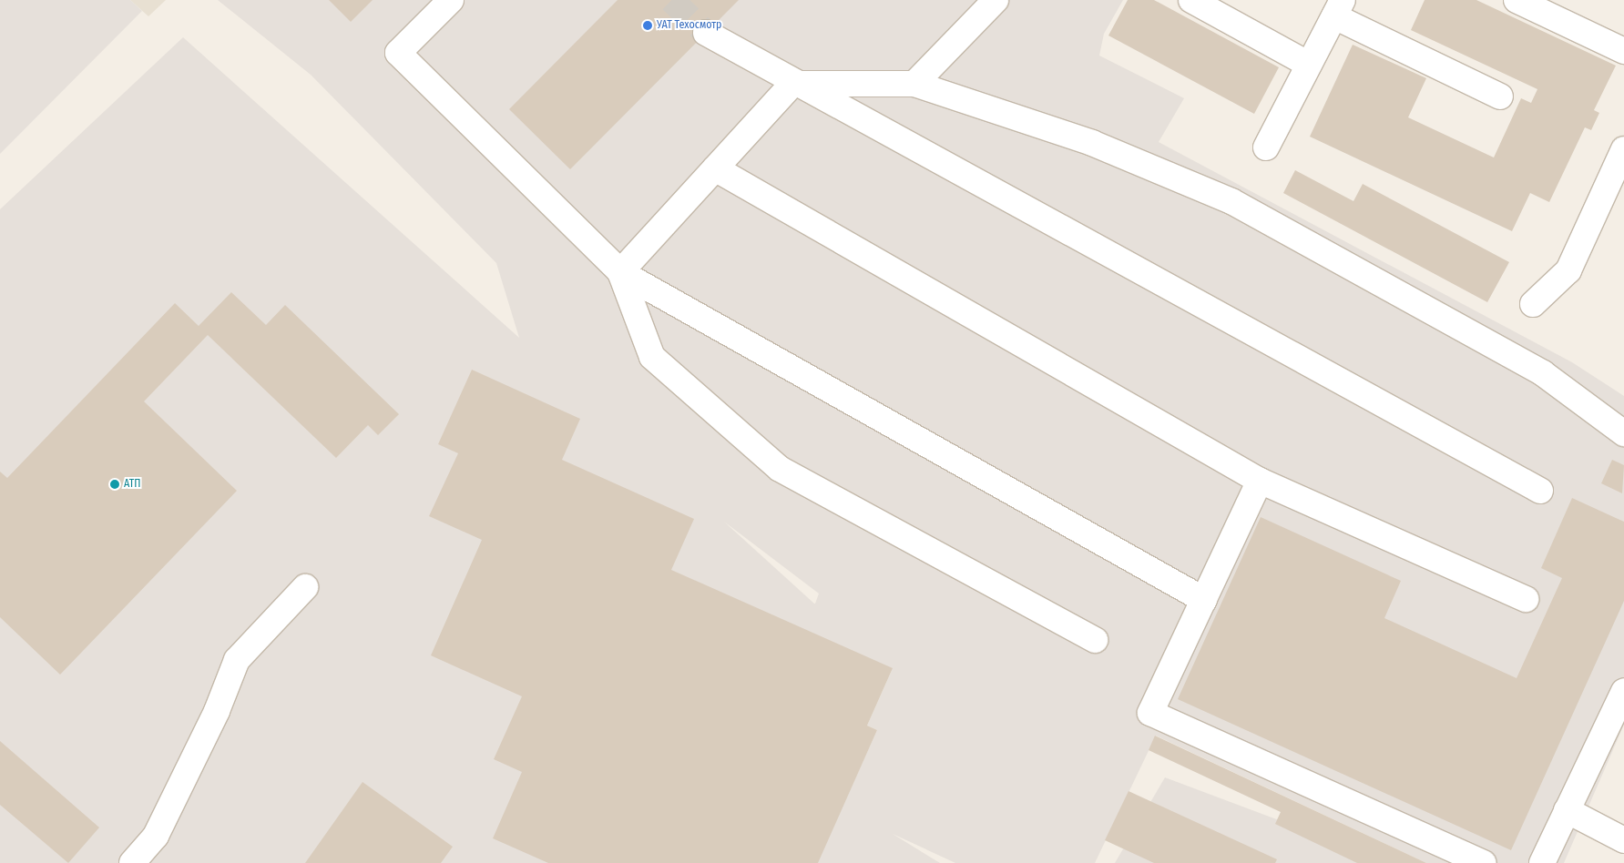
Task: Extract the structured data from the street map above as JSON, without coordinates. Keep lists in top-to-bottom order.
{
  "places": ["УАТ Техосмотр", "АТП"]
}
